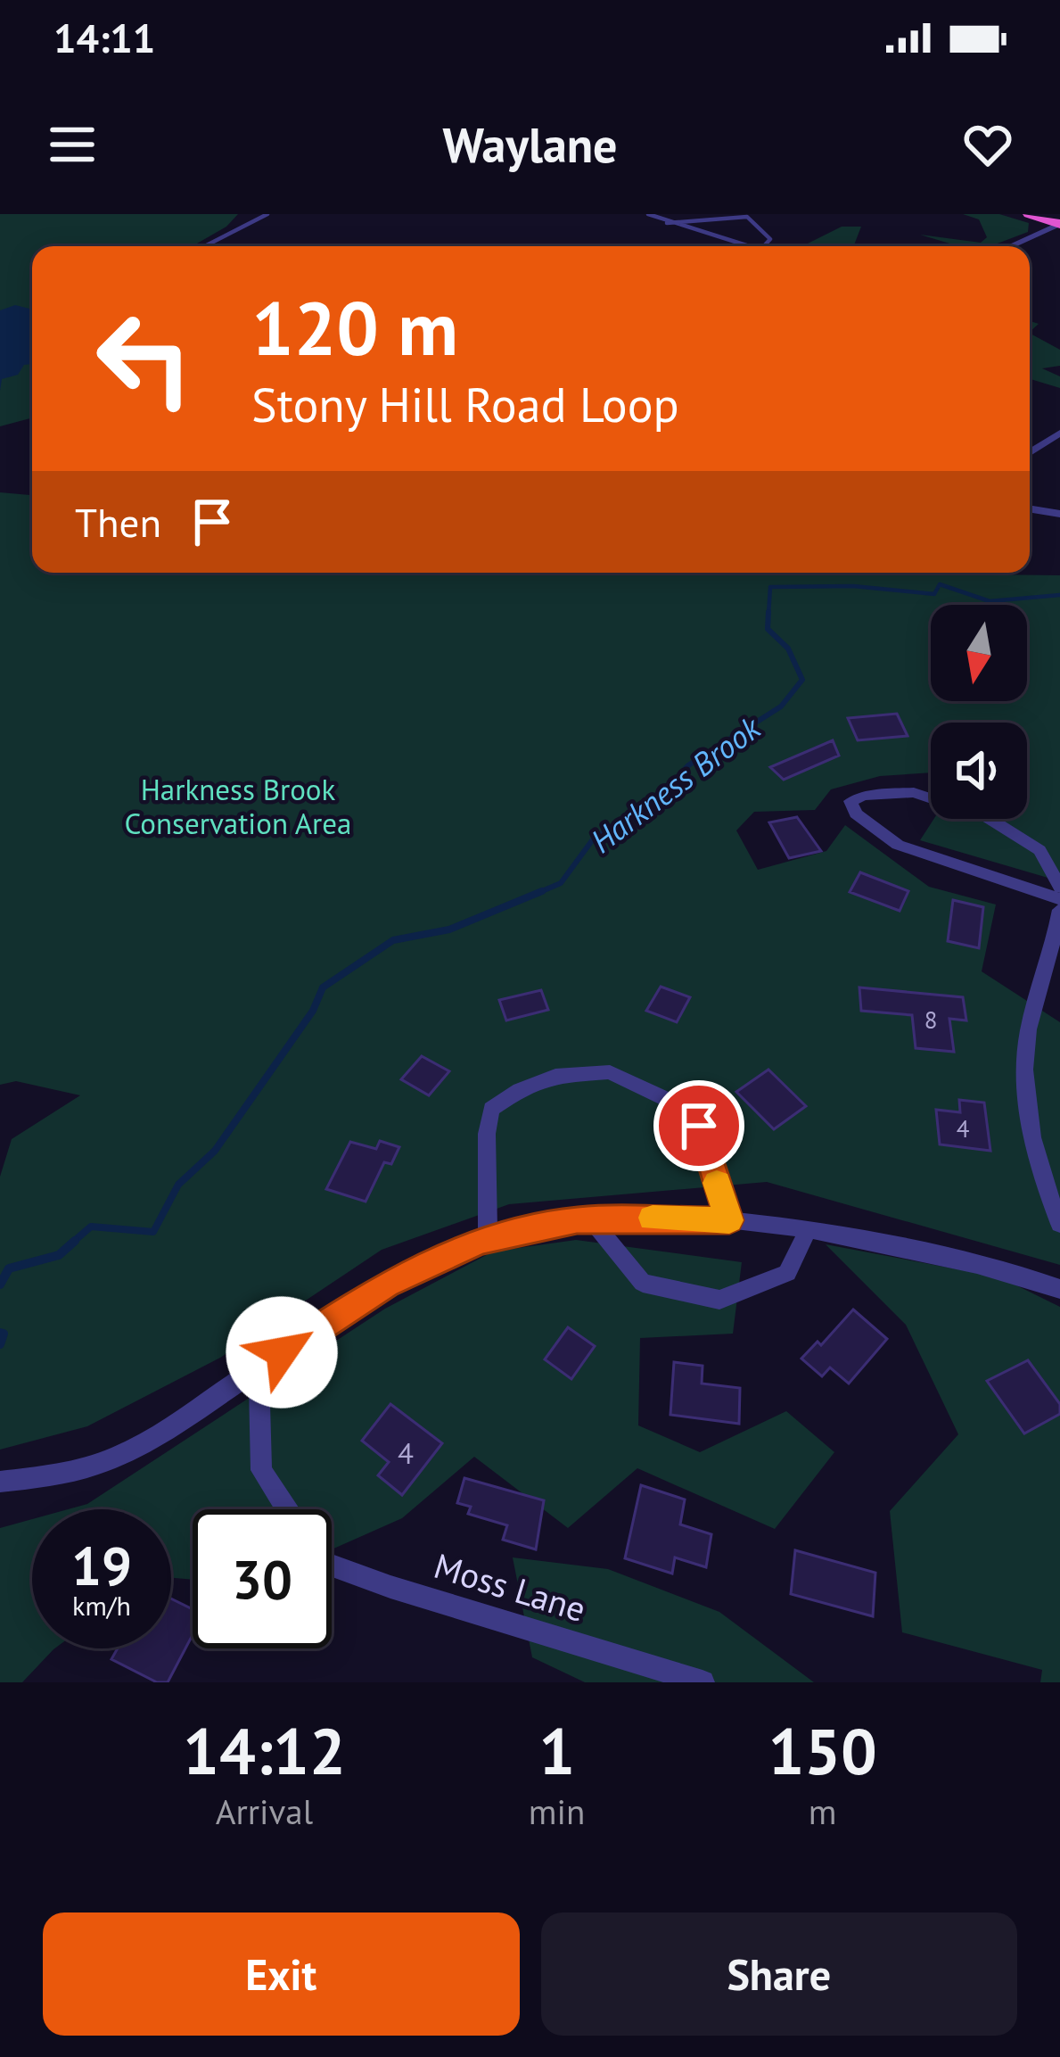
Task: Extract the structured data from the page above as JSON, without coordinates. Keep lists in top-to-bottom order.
{
  "streets": {
    "street": ["Moss Lane"]
  },
  "water": ["Harkness Brook"],
  "parks": ["Harkness Brook Conservation Area"],
  "house_numbers": ["8", "4", "4"],
  "north": "bottom",
  "page": {
    "status": "14:11",
    "header": "Waylane",
    "turn": ["120 m", "Stony Hill Road Loop"],
    "then": "Then",
    "speed": "19 km/h",
    "limit": "30",
    "eta": [
      "14:12",
      "Arrival",
      "1",
      "min",
      "150",
      "m"
    ],
    "buttons": ["Exit", "Share"]
  }
}
